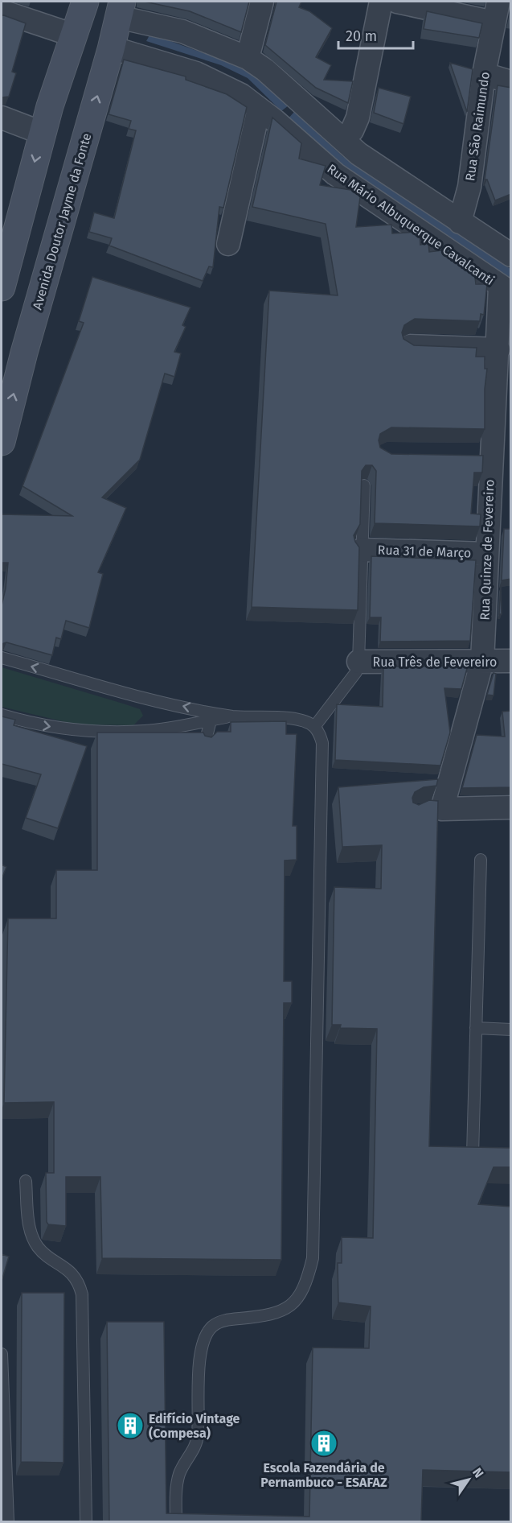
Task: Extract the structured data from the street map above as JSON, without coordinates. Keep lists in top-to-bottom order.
{
  "streets": {
    "main road": ["Avenida Doutor Jayme da Fonte"],
    "street": [
      "Rua São Raimundo",
      "Rua Mário Albuquerque Cavalcanti",
      "Rua Quinze de Fevereiro",
      "Rua 31 de Março",
      "Rua Três de Fevereiro"
    ]
  },
  "crossings": [
    ["Avenida Doutor Jayme da Fonte", "Rua Mário Albuquerque Cavalcanti"],
    ["Rua Mário Albuquerque Cavalcanti", "Rua Quinze de Fevereiro"],
    ["Rua Quinze de Fevereiro", "Rua 31 de Março"],
    ["Rua Quinze de Fevereiro", "Rua Três de Fevereiro"]
  ],
  "places": {
    "building": ["Edifício Vintage (Compesa)", "Escola Fazendária de Pernambuco - ESAFAZ"]
  },
  "scale_bar": "20 m",
  "north": "top right"
}
